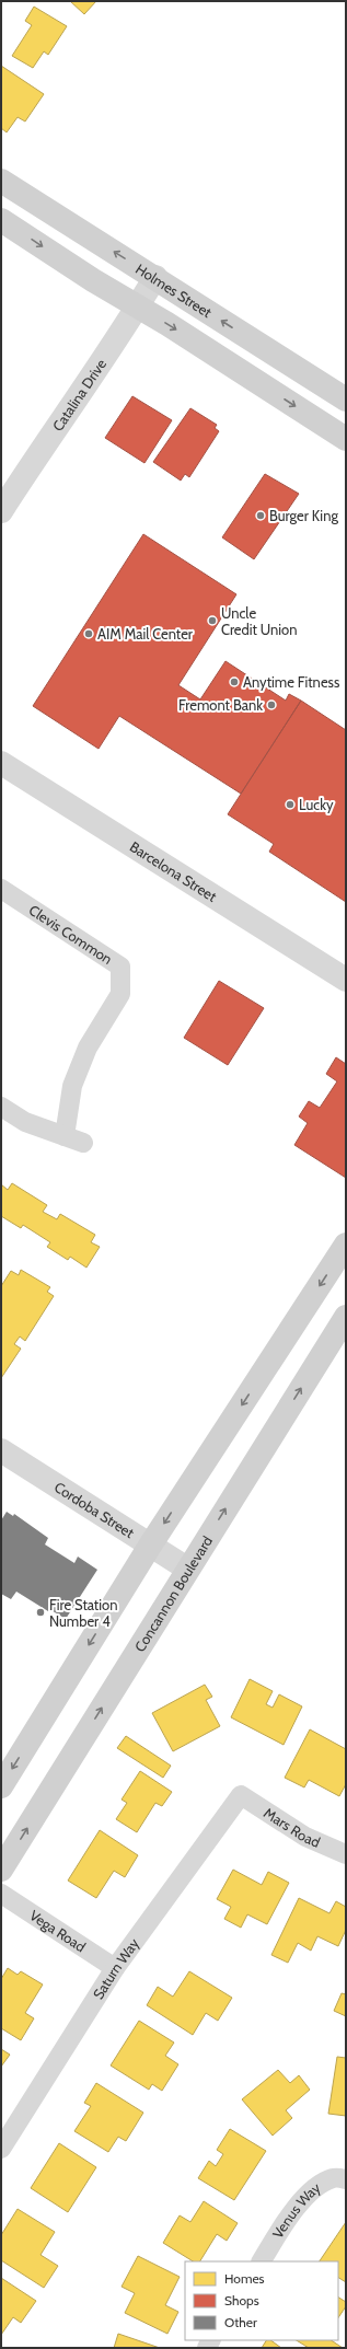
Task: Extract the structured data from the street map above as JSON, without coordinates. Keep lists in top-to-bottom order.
{
  "streets": {
    "main road": ["Holmes Street", "Concannon Boulevard"],
    "street": [
      "Catalina Drive",
      "Barcelona Street",
      "Clevis Common",
      "Cordoba Street",
      "Mars Road",
      "Vega Road",
      "Saturn Way",
      "Venus Way"
    ]
  },
  "crossings": [
    ["Holmes Street", "Catalina Drive"],
    ["Cordoba Street", "Concannon Boulevard"],
    ["Mars Road", "Saturn Way"],
    ["Vega Road", "Saturn Way"]
  ],
  "places": [
    "Burger King",
    "Uncle Credit Union",
    "AIM Mail Center",
    "Anytime Fitness",
    "Fremont Bank",
    "Lucky",
    "Fire Station Number 4"
  ],
  "legend": ["Homes", "Shops", "Other"]
}
